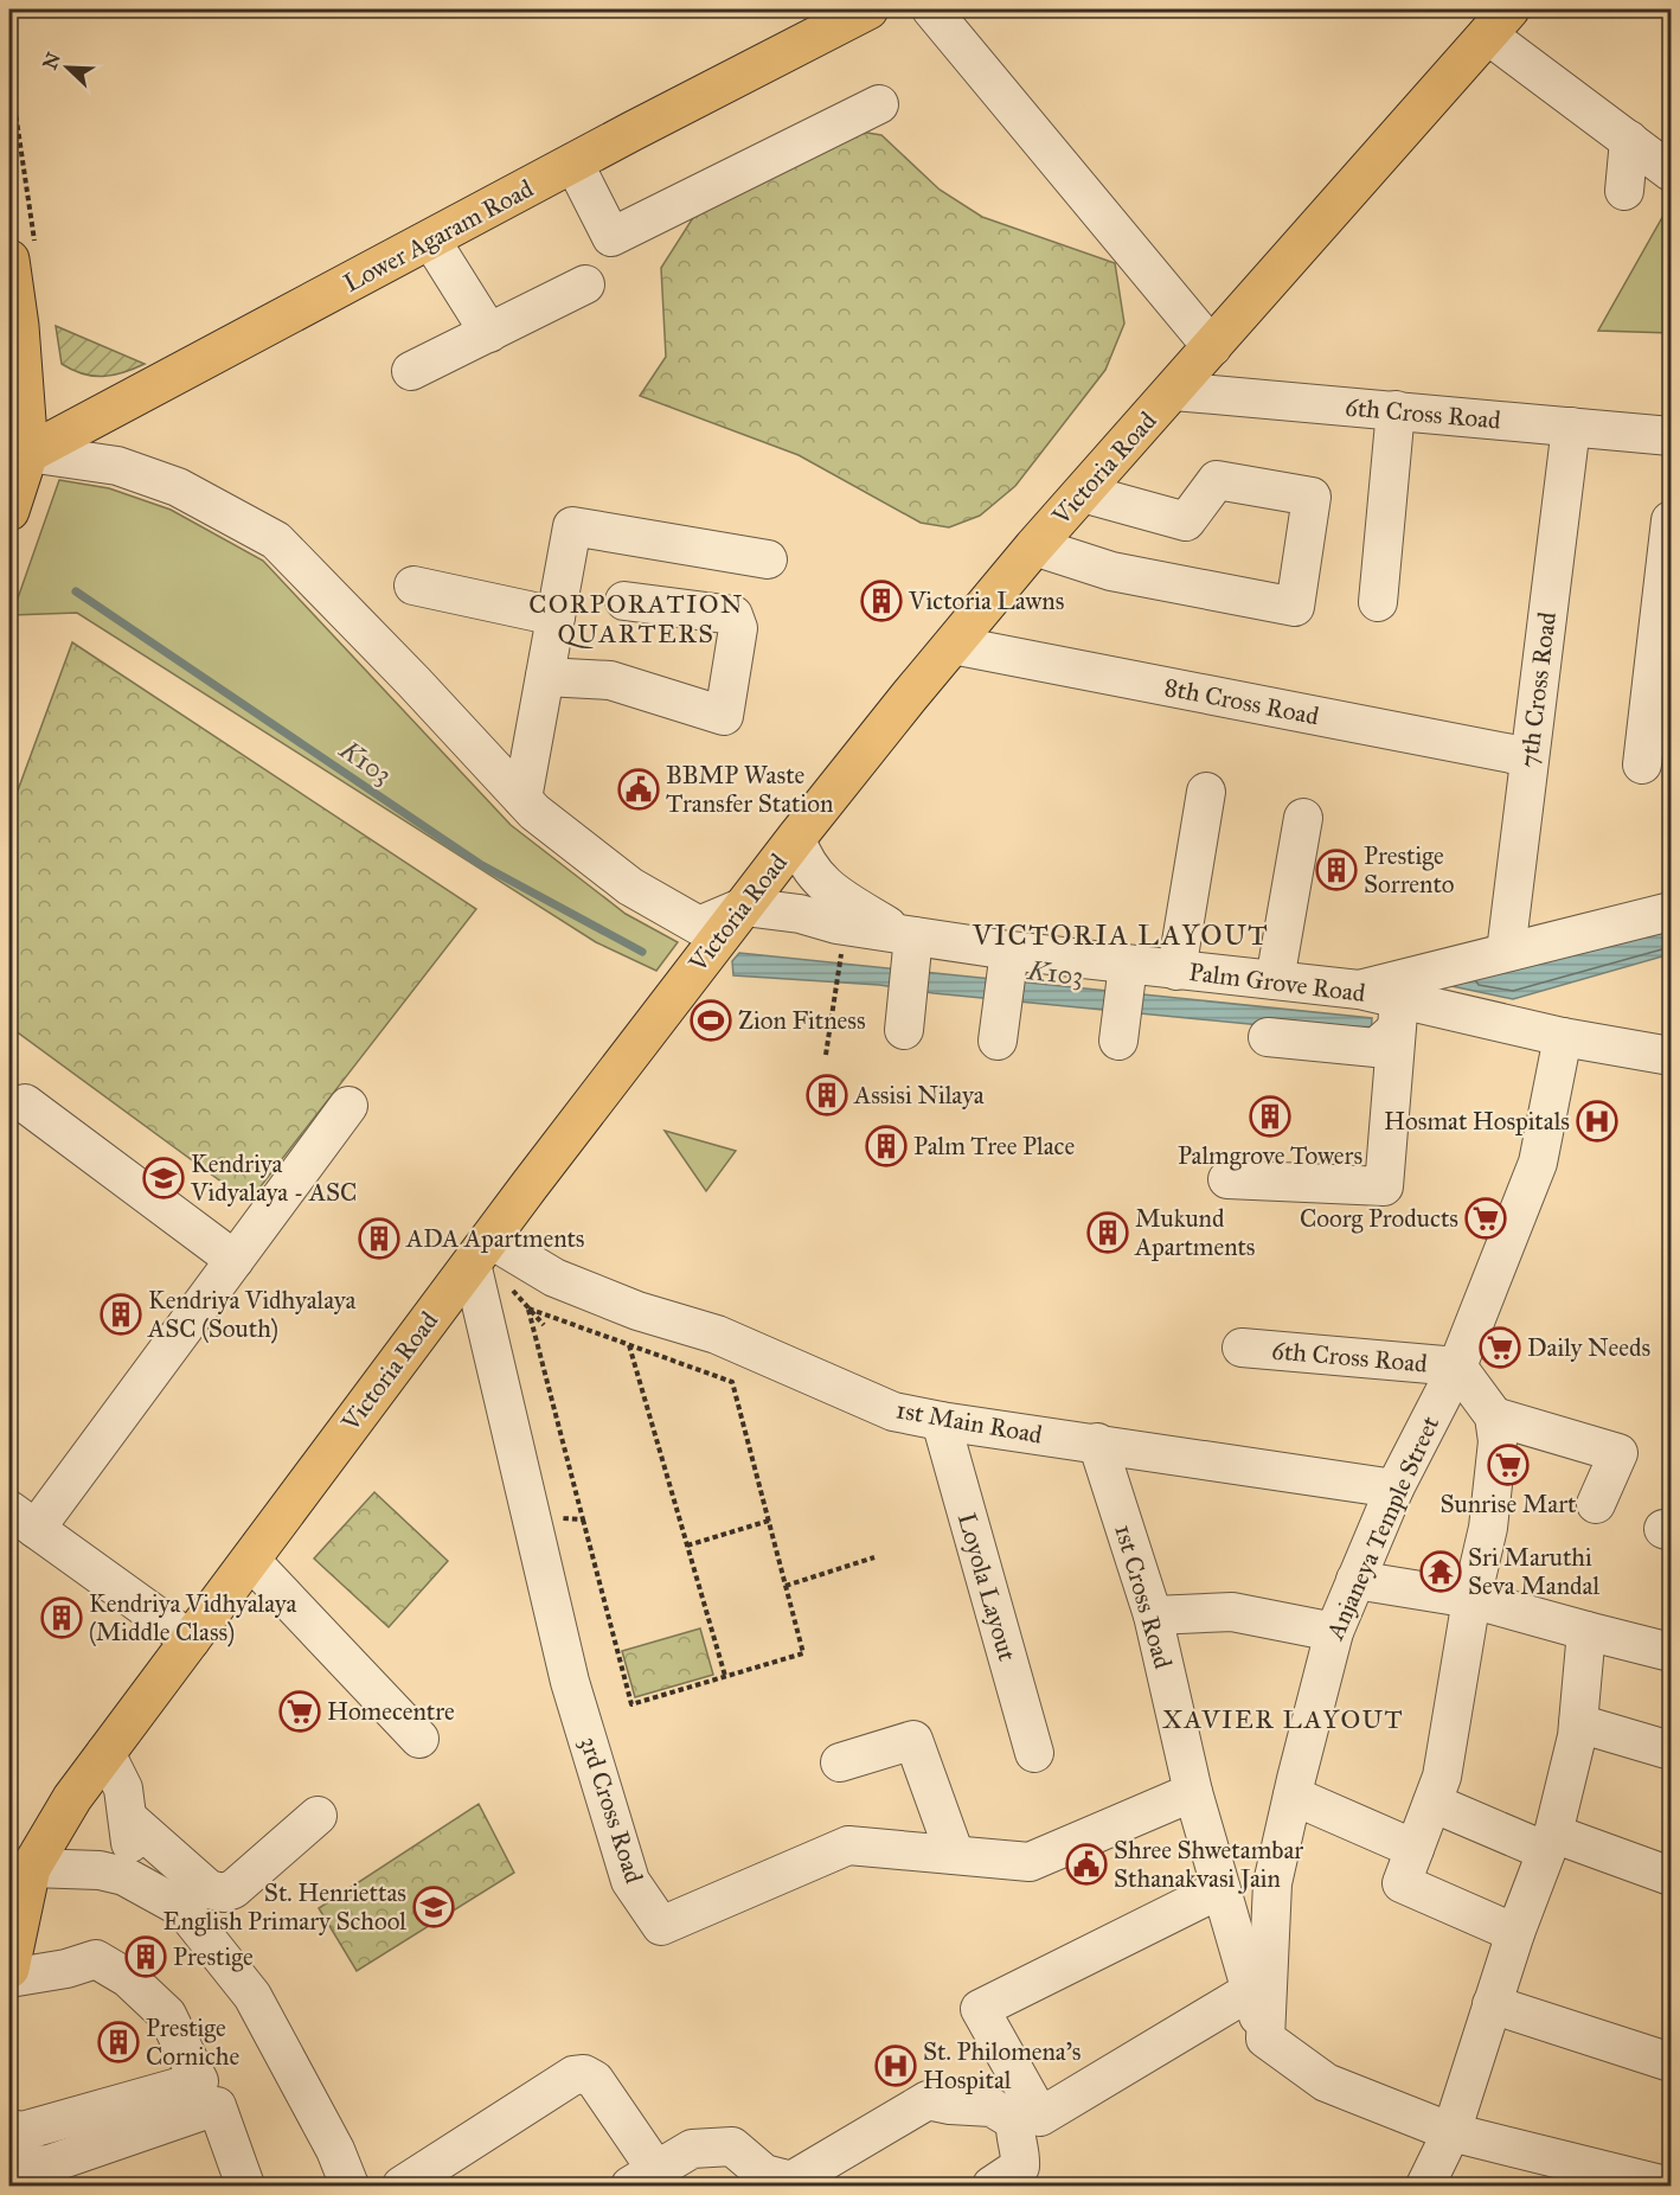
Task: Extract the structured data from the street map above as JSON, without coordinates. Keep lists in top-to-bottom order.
{
  "streets": {
    "main road": ["Lower Agaram Road", "Victoria Road"],
    "street": [
      "6th Cross Road",
      "7th Cross Road",
      "8th Cross Road",
      "Palm Grove Road",
      "1st Main Road",
      "Anjaneya Temple Street",
      "Loyola Layout",
      "1st Cross Road",
      "3rd Cross Road"
    ]
  },
  "crossings": [
    ["6th Cross Road", "Victoria Road"],
    ["6th Cross Road", "7th Cross Road"],
    ["6th Cross Road", "Anjaneya Temple Street"],
    ["Victoria Road", "8th Cross Road"],
    ["Victoria Road", "Palm Grove Road"],
    ["Victoria Road", "1st Main Road"],
    ["Victoria Road", "3rd Cross Road"],
    ["7th Cross Road", "8th Cross Road"],
    ["Palm Grove Road", "Anjaneya Temple Street"],
    ["1st Main Road", "Anjaneya Temple Street"],
    ["1st Main Road", "Loyola Layout"],
    ["1st Main Road", "1st Cross Road"],
    ["1st Main Road", "3rd Cross Road"],
    ["Anjaneya Temple Street", "1st Cross Road"],
    ["1st Cross Road", "3rd Cross Road"]
  ],
  "districts": ["CORPORATION QUARTERS", "VICTORIA LAYOUT", "XAVIER LAYOUT"],
  "water": ["K103"],
  "places": {
    "building": [
      "Victoria Lawns",
      "Prestige Sorrento",
      "Assisi Nilaya",
      "Palmgrove Towers",
      "Palm Tree Place",
      "Mukund Apartments",
      "ADA Apartments",
      "Kendriya Vidhyalaya ASC (South)",
      "Kendriya Vidhyalaya (Middle Class)",
      "Prestige",
      "Prestige Corniche"
    ],
    "public building": ["BBMP Waste Transfer Station", "Shree Shwetambar Sthanakvasi Jain"],
    "sports": ["Zion Fitness"],
    "hospital": ["Hosmat Hospitals", "St. Philomena's Hospital"],
    "school or university": ["Kendriya Vidyalaya - ASC", "St. Henriettas English Primary School"],
    "supermarket": [
      "Coorg Products",
      "Daily Needs",
      "Sunrise Mart",
      "Homecentre"
    ],
    "temple": ["Sri Maruthi Seva Mandal"]
  },
  "north": "top left"
}
